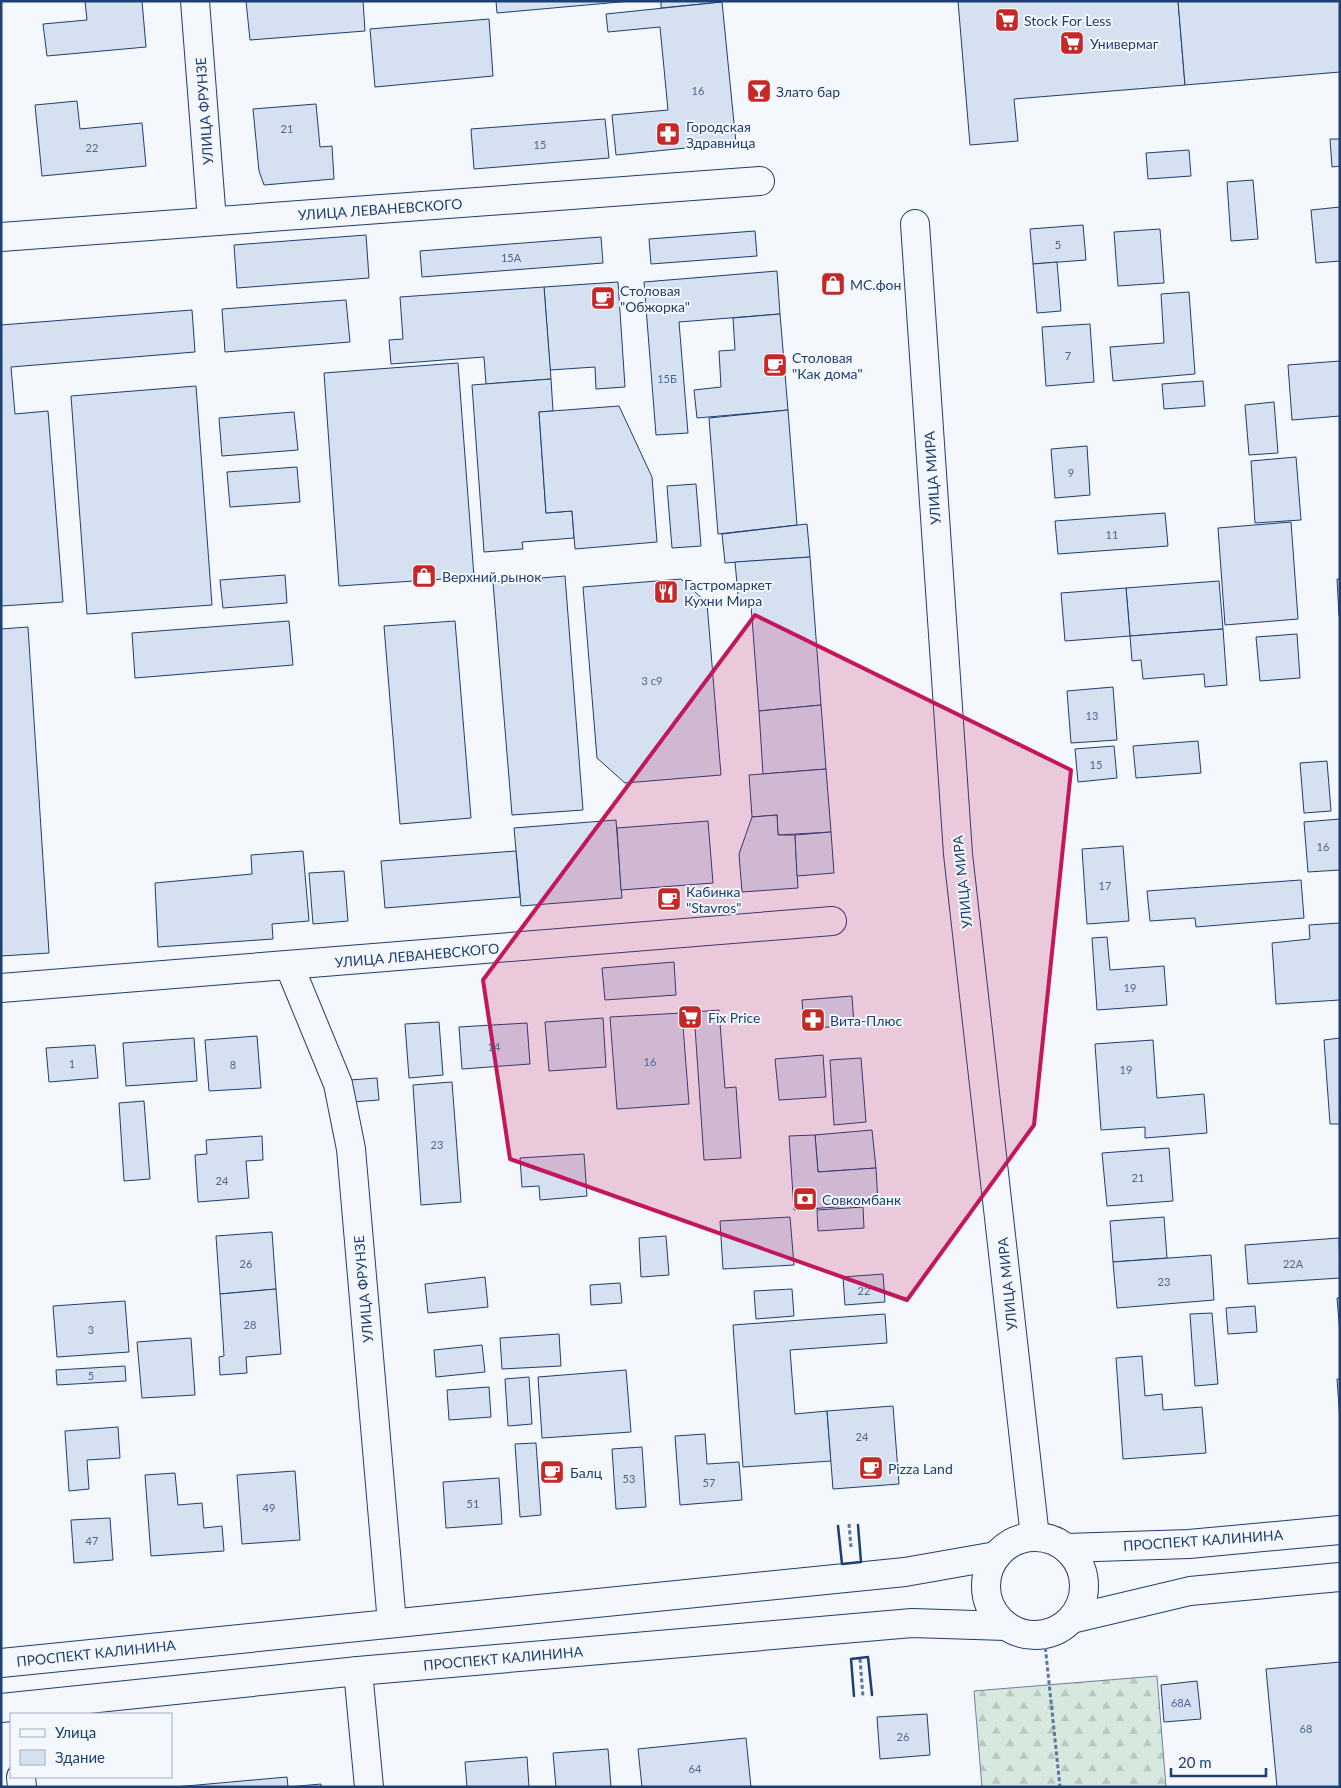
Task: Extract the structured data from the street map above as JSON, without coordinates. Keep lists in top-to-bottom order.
{
  "streets": {
    "street": [
      "УЛИЦА ФРУНЗЕ",
      "УЛИЦА ЛЕВАНЕВСКОГО",
      "УЛИЦА МИРА",
      "ПРОСПЕКТ КАЛИНИНА"
    ]
  },
  "crossings": [
    ["УЛИЦА ФРУНЗЕ", "УЛИЦА ЛЕВАНЕВСКОГО"],
    ["УЛИЦА ФРУНЗЕ", "ПРОСПЕКТ КАЛИНИНА"],
    ["УЛИЦА МИРА", "ПРОСПЕКТ КАЛИНИНА"]
  ],
  "places": {
    "supermarket": ["Stock For Less", "Универмаг", "Fix Price"],
    "bar": ["Злато бар"],
    "pharmacy": ["Городская Здравница", "Вита-Плюс"],
    "shop": ["МС.фон", "Верхний рынок"],
    "cafe": [
      "Столовая \"Обжорка\"",
      "Столовая \"Как дома\"",
      "Кабинка \"Stavros\"",
      "Pizza Land",
      "Балц"
    ],
    "restaurant": ["Гастромаркет Кухни Мира"],
    "bank": ["Совкомбанк"]
  },
  "house_numbers": [
    "16",
    "21",
    "15",
    "22",
    "5",
    "15А",
    "7",
    "15Б",
    "9",
    "11",
    "3 с9",
    "13",
    "15",
    "16",
    "17",
    "19",
    "14",
    "16",
    "1",
    "8",
    "19",
    "23",
    "21",
    "24",
    "26",
    "22А",
    "23",
    "22",
    "28",
    "3",
    "5",
    "24",
    "53",
    "57",
    "51",
    "49",
    "47",
    "68А",
    "68",
    "26",
    "64"
  ],
  "legend": ["Улица", "Здание"],
  "scale_bar": "20 m"
}
